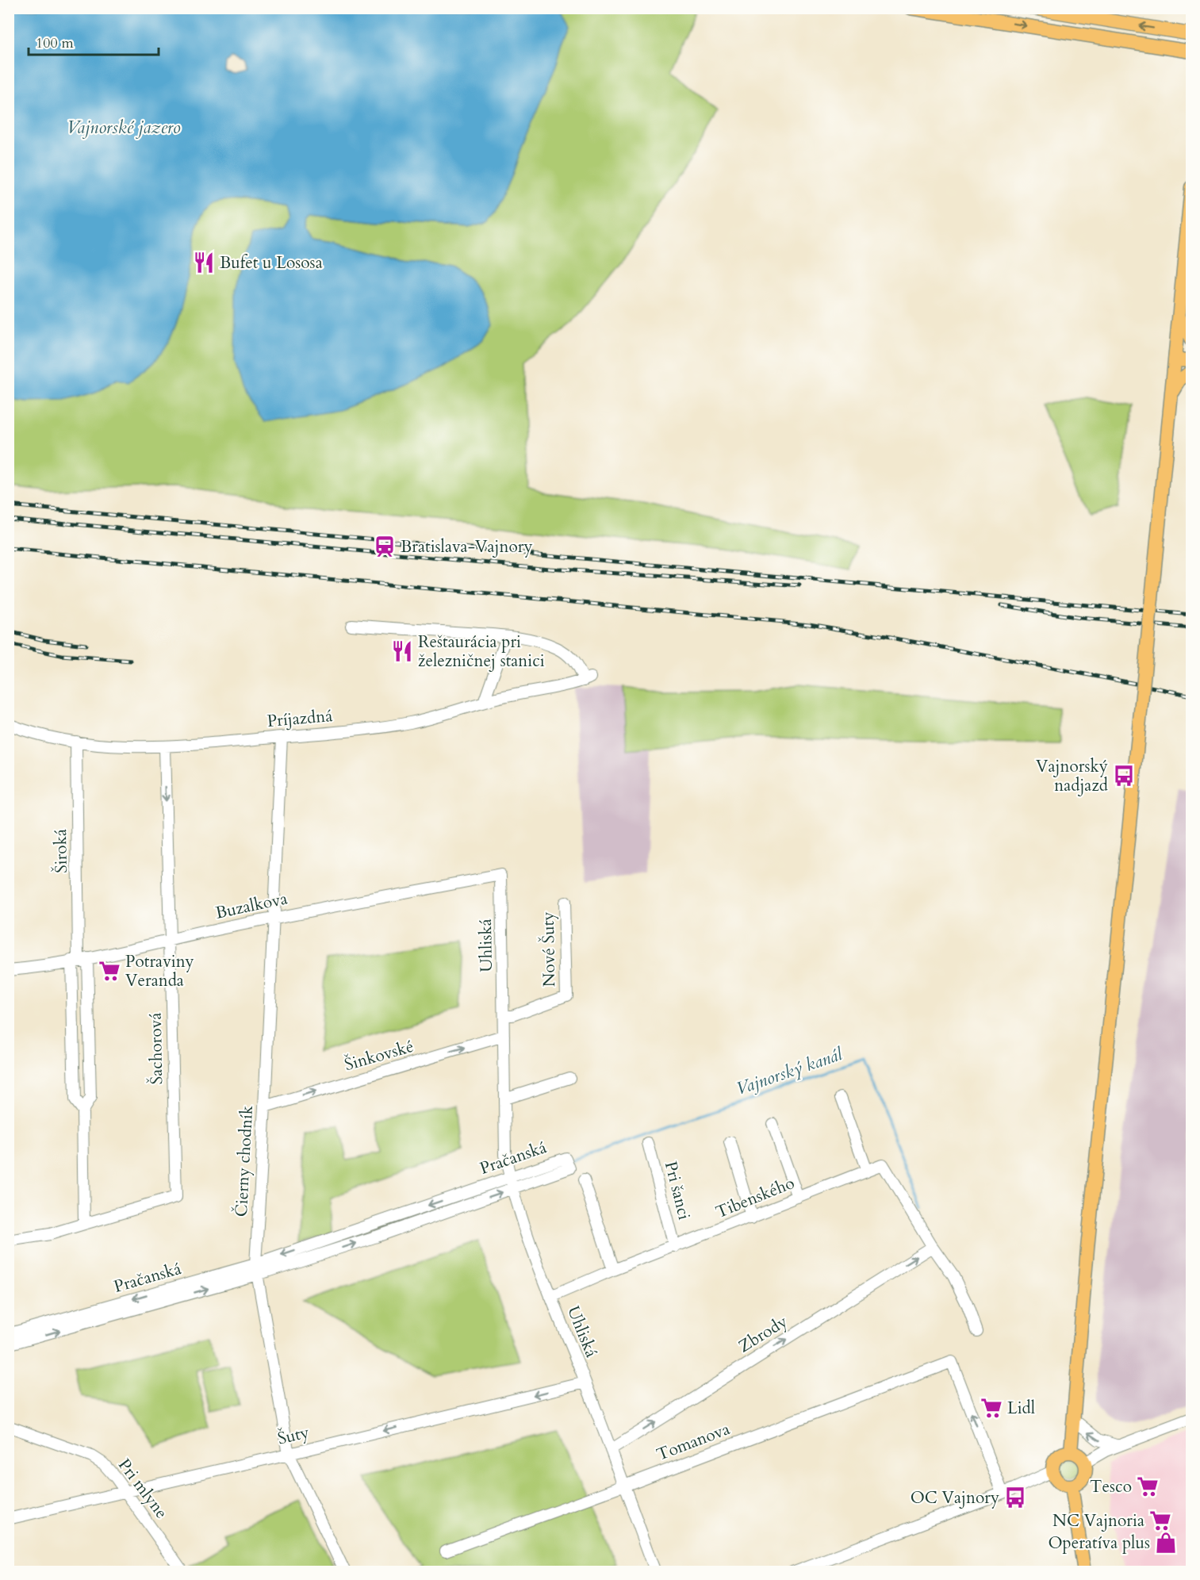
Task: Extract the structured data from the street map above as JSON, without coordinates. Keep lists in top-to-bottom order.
{
  "streets": {
    "street": [
      "Príjazdná",
      "Široká",
      "Buzalkova",
      "Uhliská",
      "Nové Šuty",
      "Šachorová",
      "Šinkovské",
      "Pračanská",
      "Čierny chodník",
      "Pri šanci",
      "Tibenského",
      "Zbrody",
      "Šuty",
      "Tomanova",
      "Pri mlyne"
    ]
  },
  "crossings": [
    ["Príjazdná", "Široká"],
    ["Príjazdná", "Šachorová"],
    ["Príjazdná", "Čierny chodník"],
    ["Široká", "Buzalkova"],
    ["Široká", "Šachorová"],
    ["Buzalkova", "Uhliská"],
    ["Buzalkova", "Šachorová"],
    ["Buzalkova", "Čierny chodník"],
    ["Uhliská", "Nové Šuty"],
    ["Uhliská", "Šinkovské"],
    ["Uhliská", "Pračanská"],
    ["Uhliská", "Tibenského"],
    ["Uhliská", "Zbrody"],
    ["Uhliská", "Šuty"],
    ["Uhliská", "Tomanova"],
    ["Šinkovské", "Čierny chodník"],
    ["Pračanská", "Čierny chodník"],
    ["Čierny chodník", "Šuty"],
    ["Pri šanci", "Tibenského"],
    ["Tibenského", "Zbrody"],
    ["Šuty", "Pri mlyne"]
  ],
  "one_way": [
    "Šachorová",
    "Šinkovské",
    "Zbrody",
    "Šuty"
  ],
  "water": ["Vajnorské jazero", "Vajnorský kanál"],
  "places": {
    "restaurant": ["Bufet u Lososa", "Reštaurácia pri železničnej stanici"],
    "station": ["Bratislava-Vajnory"],
    "bus stop": ["Vajnorský nadjazd", "OC Vajnory"],
    "supermarket": [
      "Potraviny Veranda",
      "Lidl",
      "Tesco",
      "NC Vajnoria"
    ],
    "shop": ["Operatíva plus"]
  },
  "scale_bar": "100 m"
}
